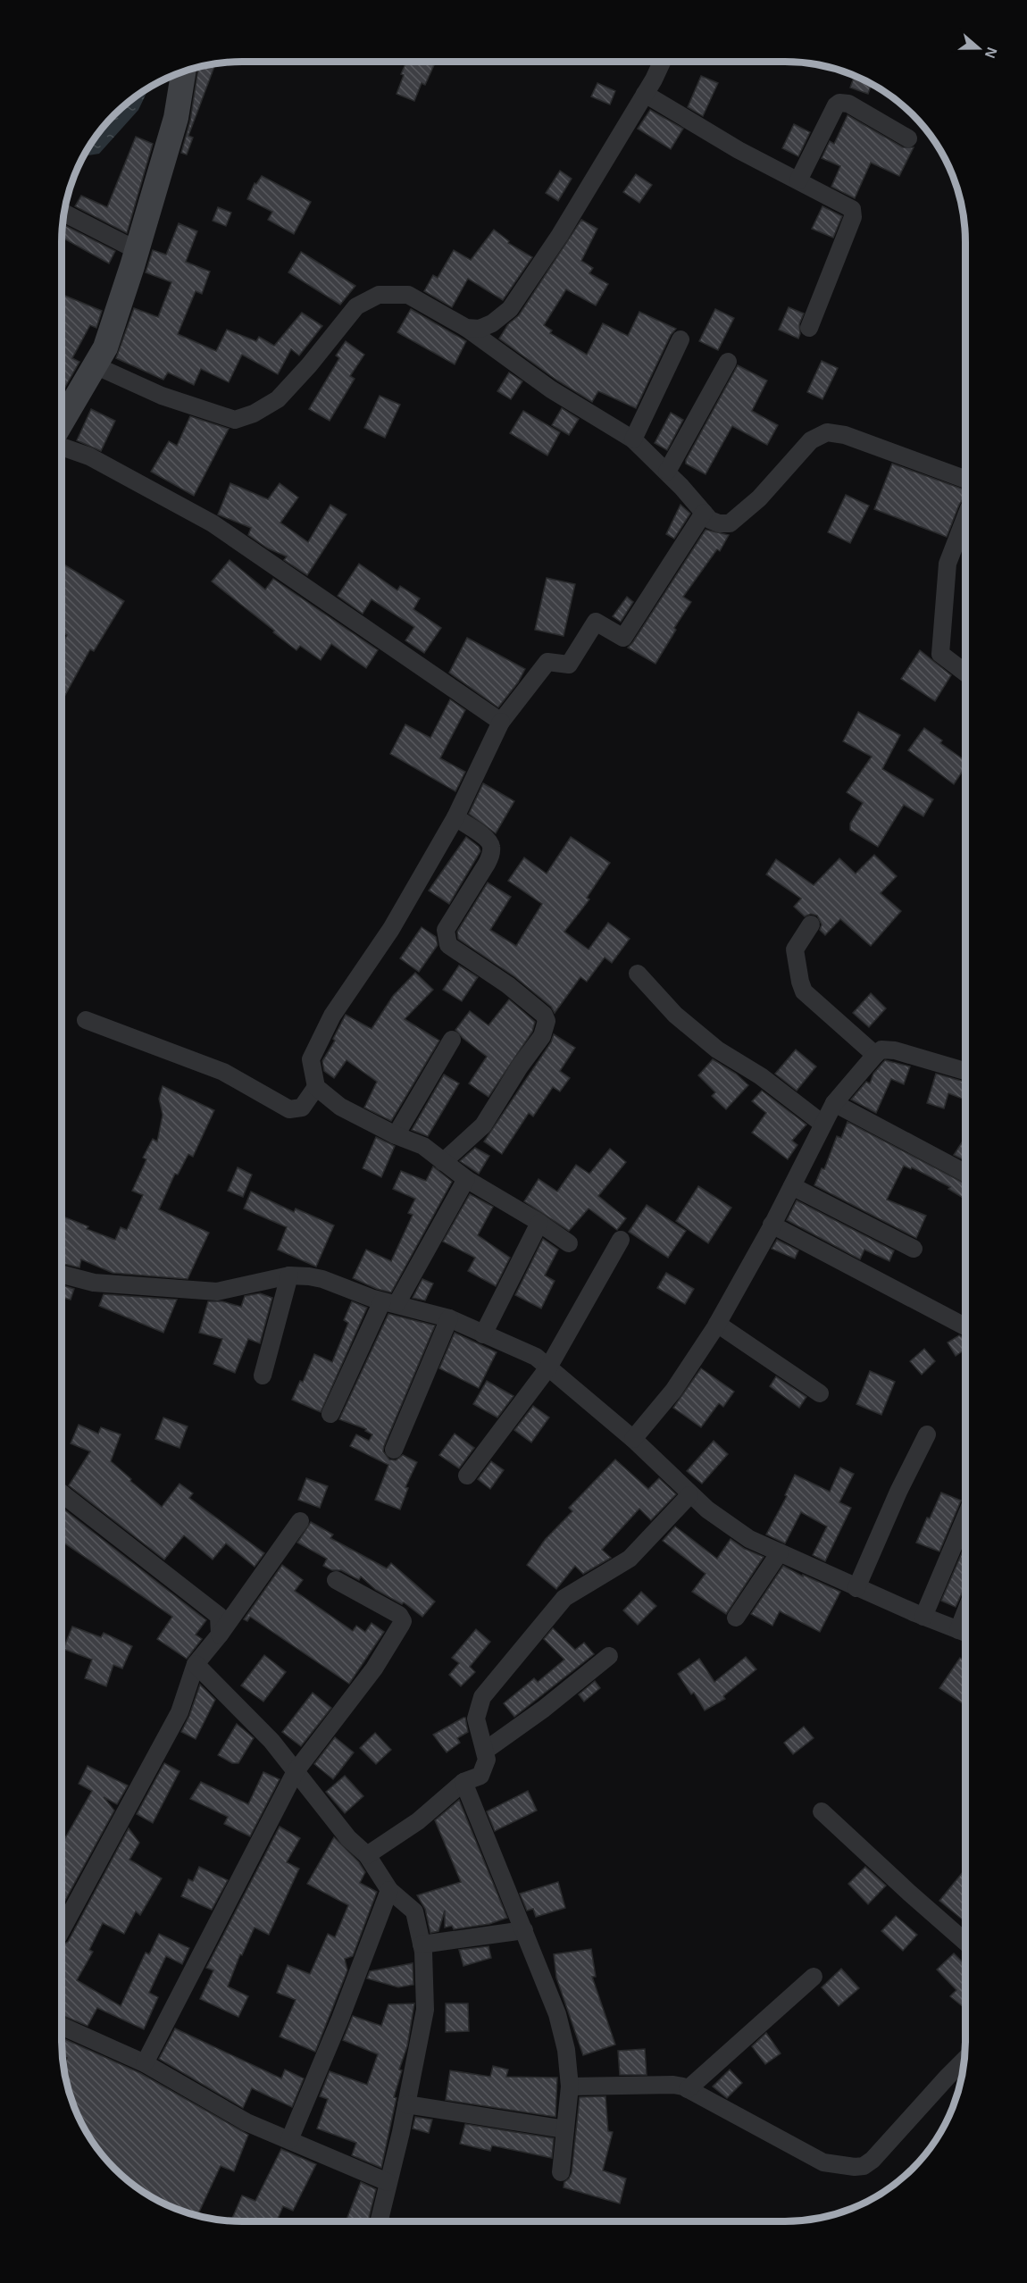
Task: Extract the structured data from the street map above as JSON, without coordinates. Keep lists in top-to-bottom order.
{
  "north": "right"
}
